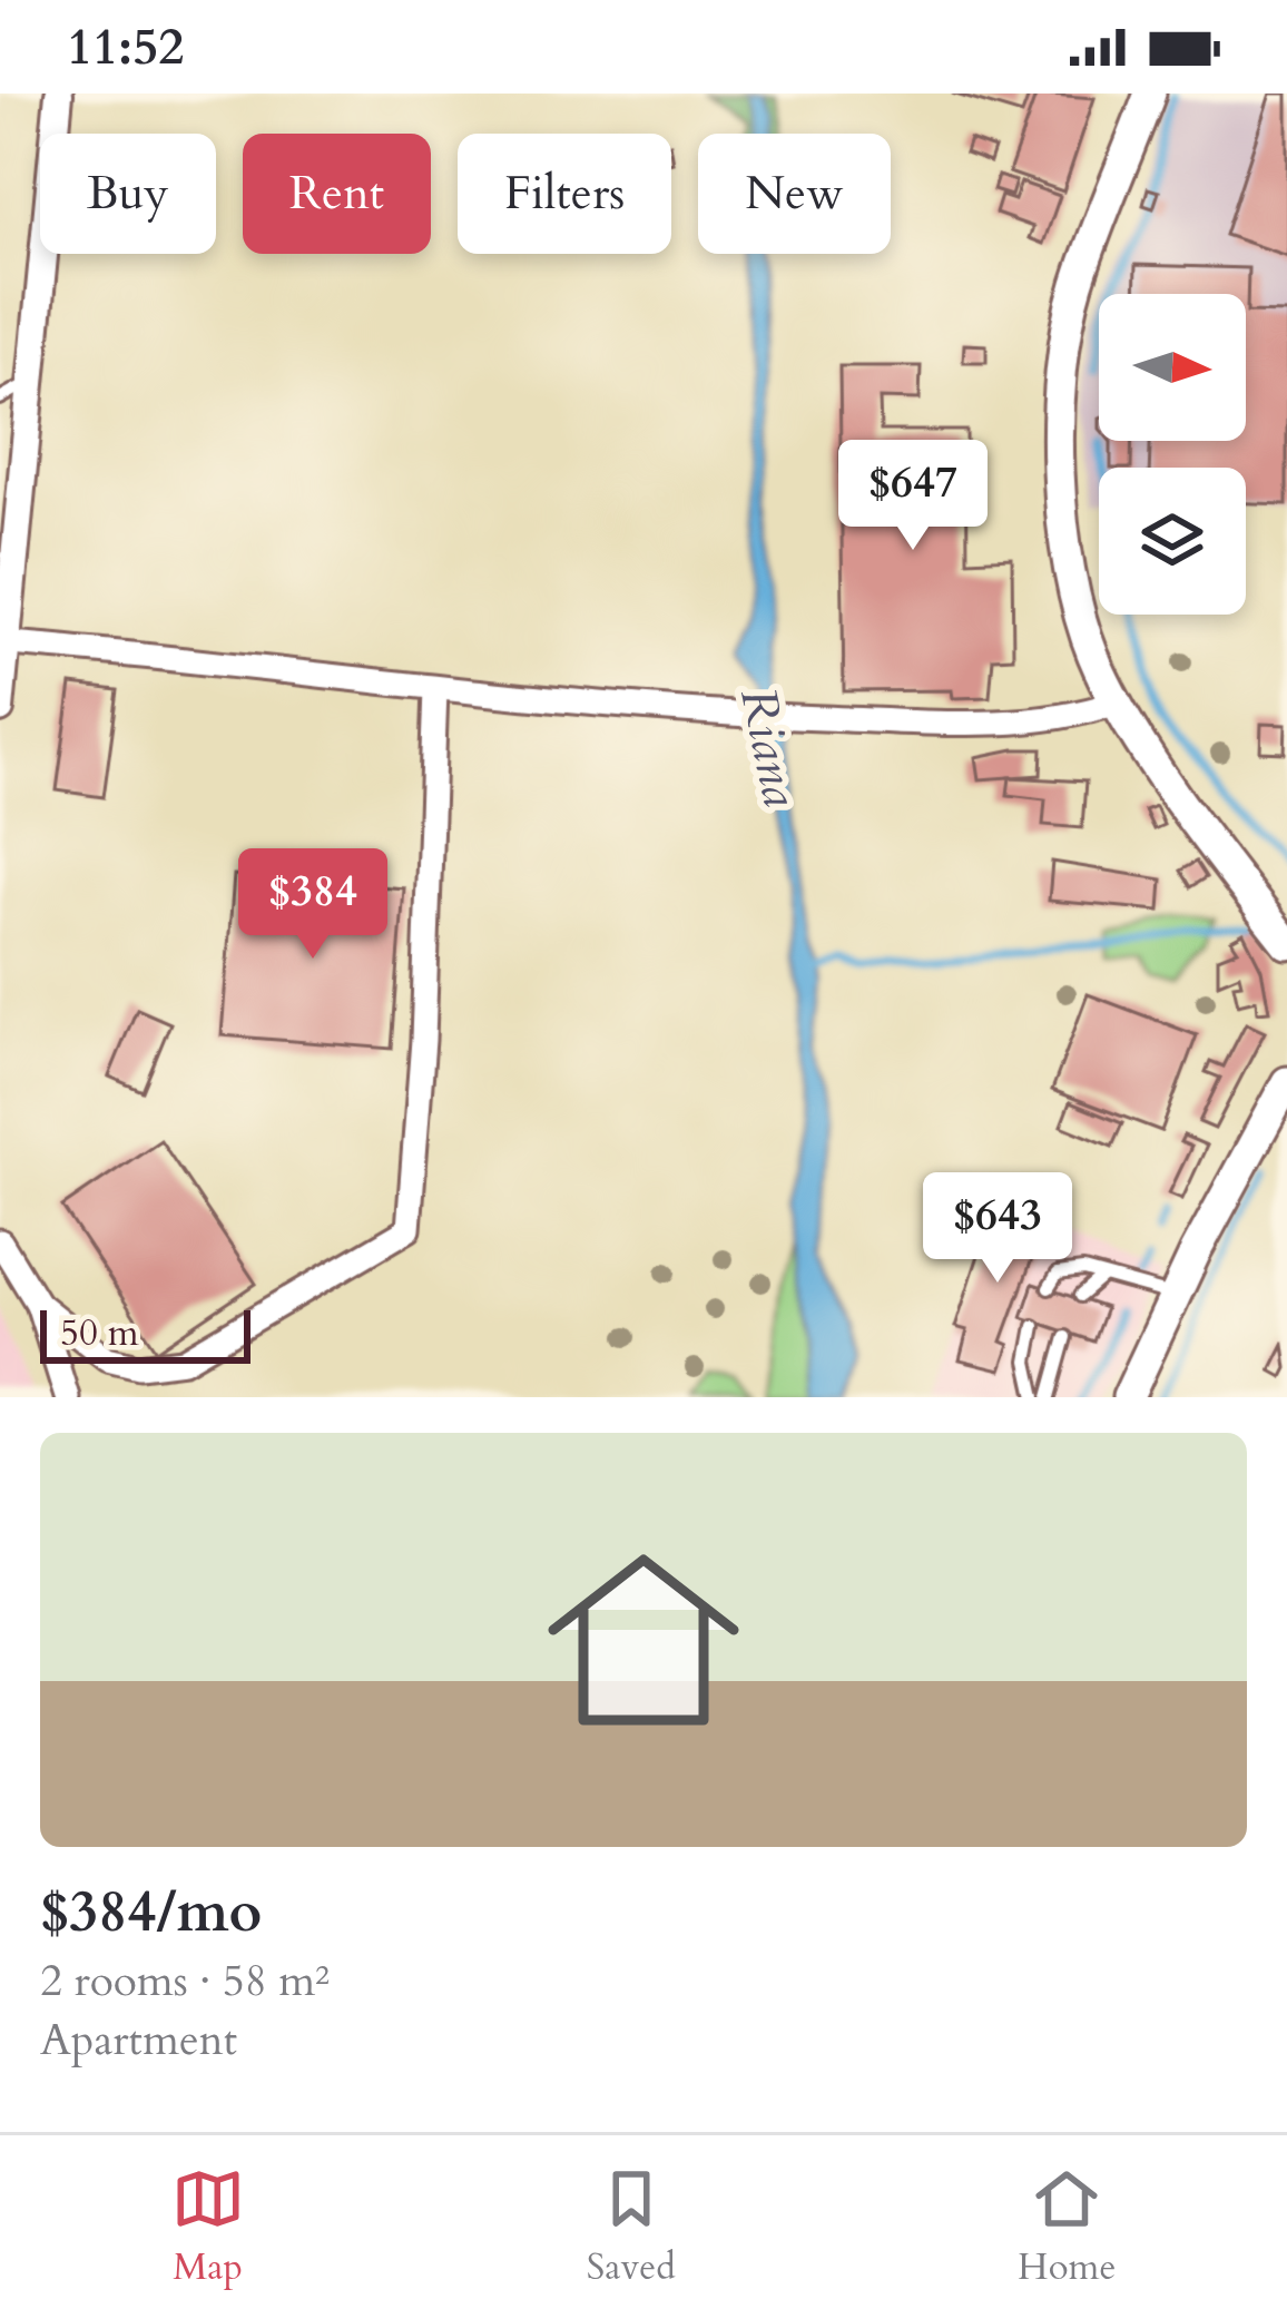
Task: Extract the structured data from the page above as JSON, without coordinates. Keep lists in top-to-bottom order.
{
  "water": ["Riana"],
  "scale_bar": "50 m",
  "north": "right",
  "page": {
    "status": "11:52",
    "chip": [
      "Buy",
      "Rent",
      "Filters",
      "New"
    ],
    "price": ["$647", "$384", "$643"],
    "scale": "50 m",
    "list": [
      {
        "name": "$384/mo",
        "note": "2 rooms · 58 m² · Apartment"
      }
    ],
    "tabs": ["Map", "Saved", "Home"]
  }
}
